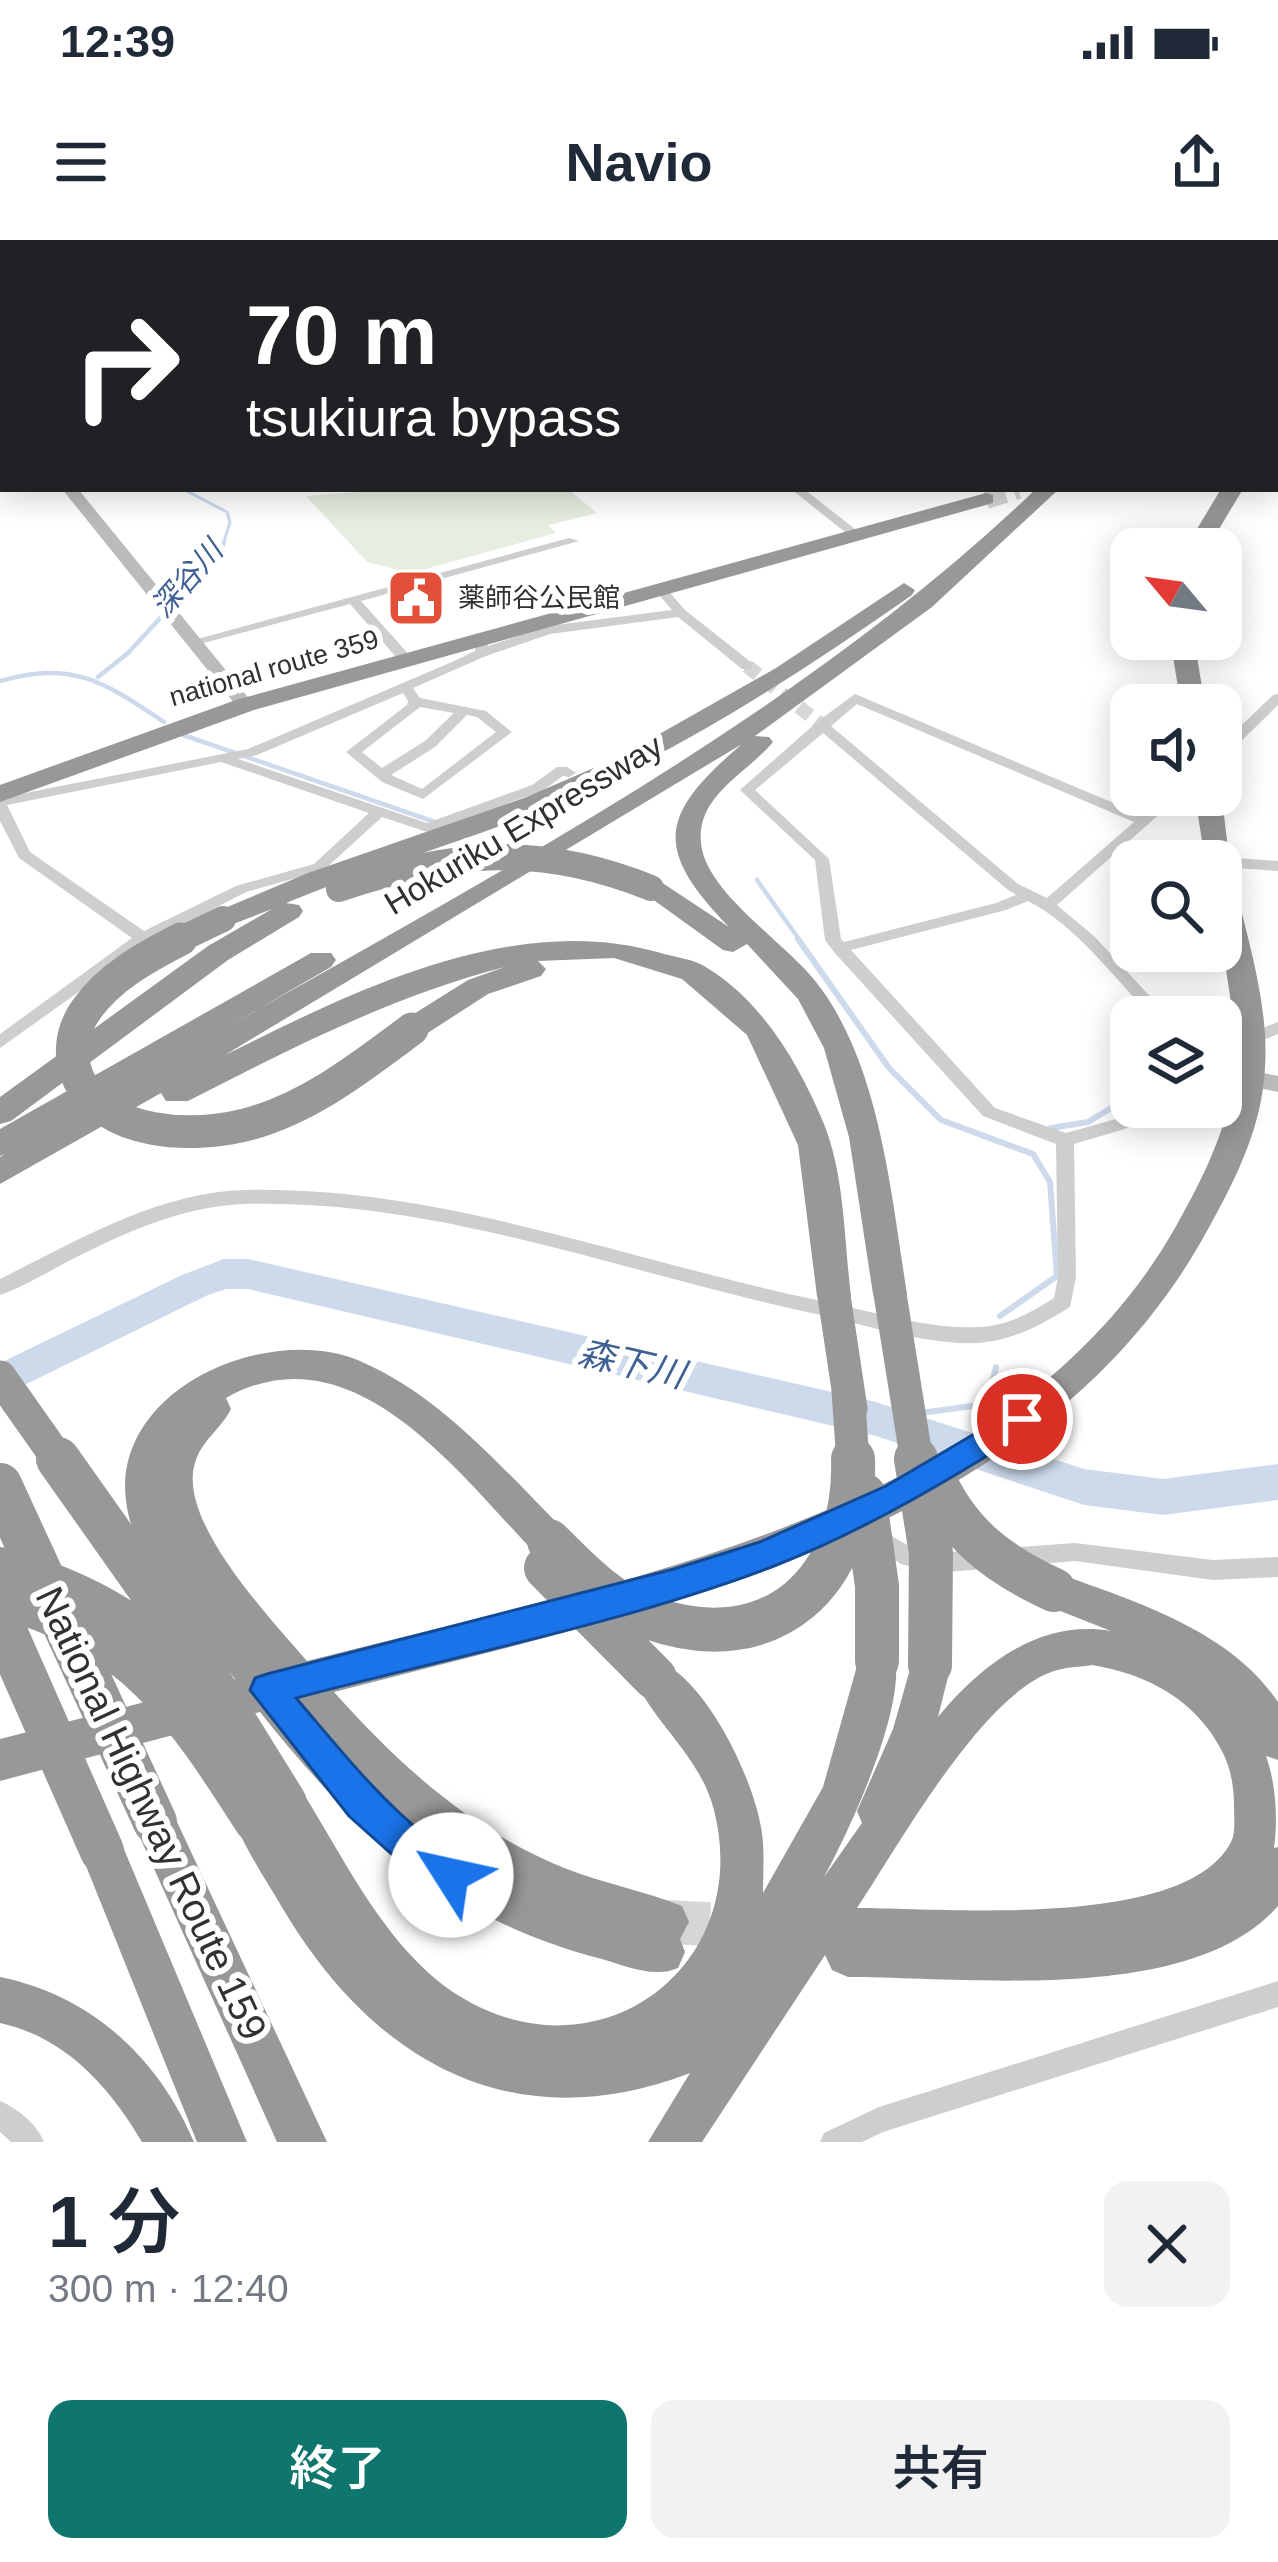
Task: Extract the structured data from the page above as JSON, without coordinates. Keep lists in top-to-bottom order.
{
  "streets": {
    "highway": ["national route 359", "Hokuriku Expressway", "National Highway Route 159"]
  },
  "water": ["深谷川", "森下川"],
  "places": {
    "public building": ["薬師谷公民館"]
  },
  "north": "top left",
  "page": {
    "status": "12:39",
    "header": "Navio",
    "turn": ["70 m", "tsukiura bypass"],
    "heading": ["1 分", "300 m · 12:40"],
    "buttons": ["終了", "共有"]
  }
}
